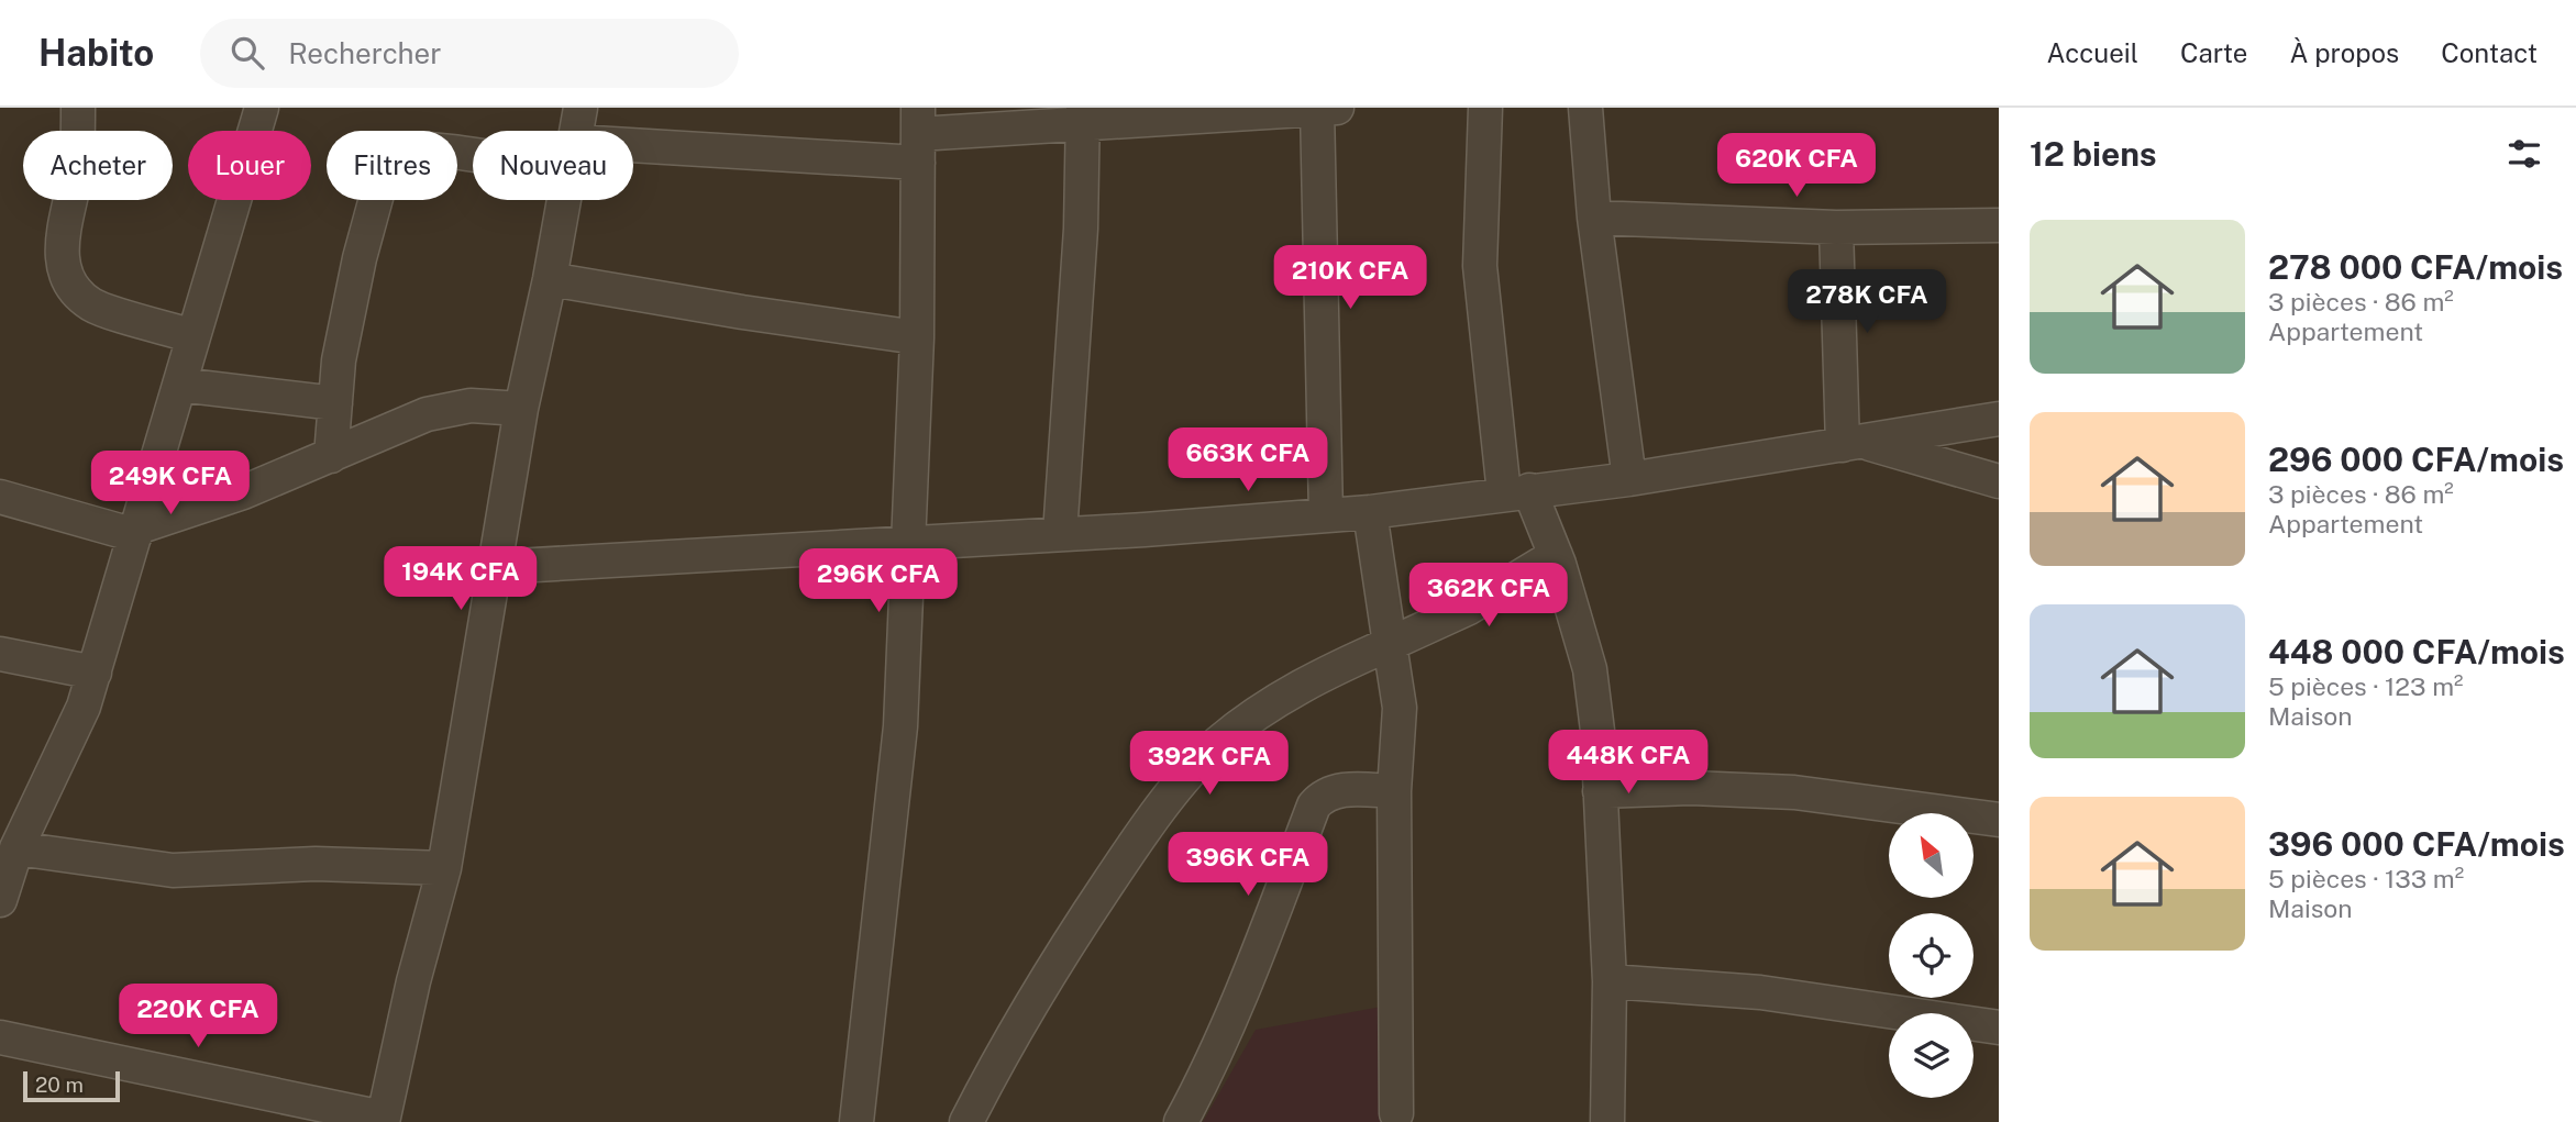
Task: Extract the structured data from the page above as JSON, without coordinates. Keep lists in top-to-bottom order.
{
  "scale_bar": "20 m",
  "north": "top left",
  "page": {
    "header": "Habito",
    "search": "Rechercher",
    "nav": [
      "Accueil",
      "Carte",
      "À propos",
      "Contact"
    ],
    "heading": "12 biens",
    "chip": [
      "Acheter",
      "Louer",
      "Filtres",
      "Nouveau"
    ],
    "price": [
      "620K CFA",
      "210K CFA",
      "278K CFA",
      "663K CFA",
      "249K CFA",
      "194K CFA",
      "296K CFA",
      "362K CFA",
      "448K CFA",
      "392K CFA",
      "396K CFA",
      "220K CFA"
    ],
    "list": [
      {
        "name": "278 000 CFA/mois",
        "note": "3 pièces · 86 m² · Appartement"
      },
      {
        "name": "296 000 CFA/mois",
        "note": "3 pièces · 86 m² · Appartement"
      },
      {
        "name": "448 000 CFA/mois",
        "note": "5 pièces · 123 m² · Maison"
      },
      {
        "name": "396 000 CFA/mois",
        "note": "5 pièces · 133 m² · Maison"
      }
    ],
    "scale": "20 m"
  }
}
